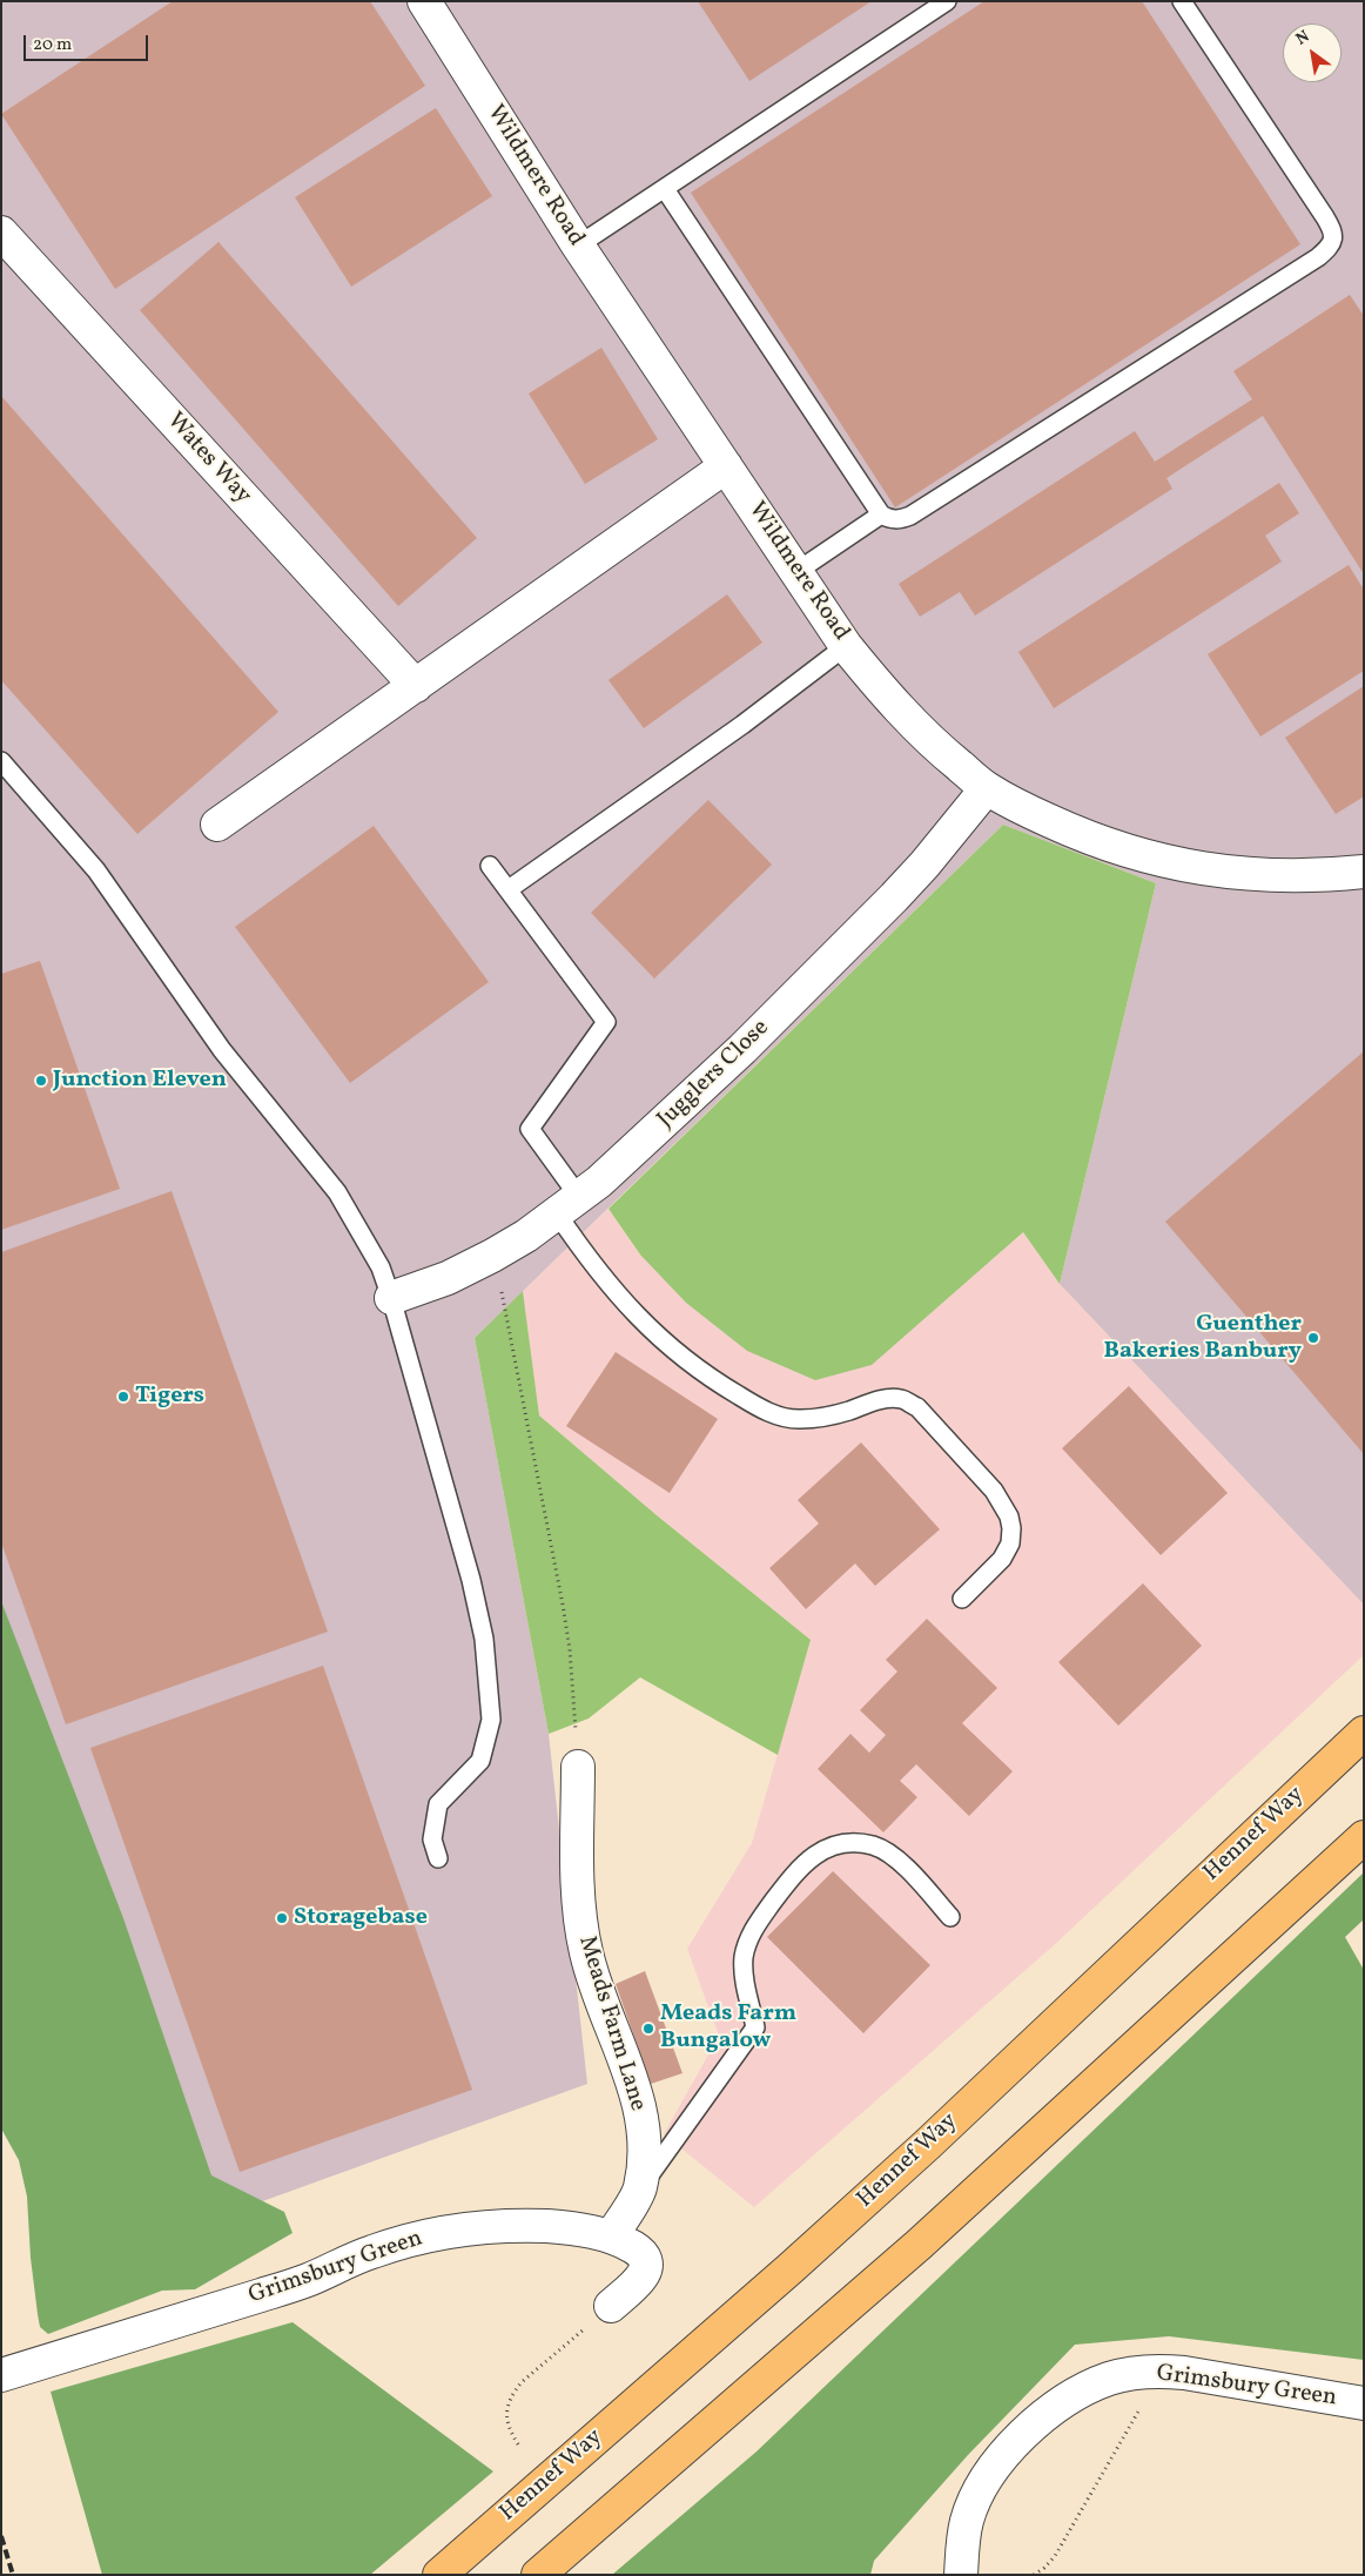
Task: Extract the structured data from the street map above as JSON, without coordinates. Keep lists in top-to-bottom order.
{
  "streets": {
    "highway": ["Hennef Way"],
    "street": [
      "Wildmere Road",
      "Wates Way",
      "Jugglers Close",
      "Meads Farm Lane",
      "Grimsbury Green"
    ]
  },
  "crossings": [
    ["Wildmere Road", "Jugglers Close"],
    ["Meads Farm Lane", "Grimsbury Green"]
  ],
  "places": [
    "Junction Eleven",
    "Guenther Bakeries Banbury",
    "Tigers",
    "Storagebase",
    "Meads Farm Bungalow"
  ],
  "scale_bar": "20 m",
  "north": "top left"
}
